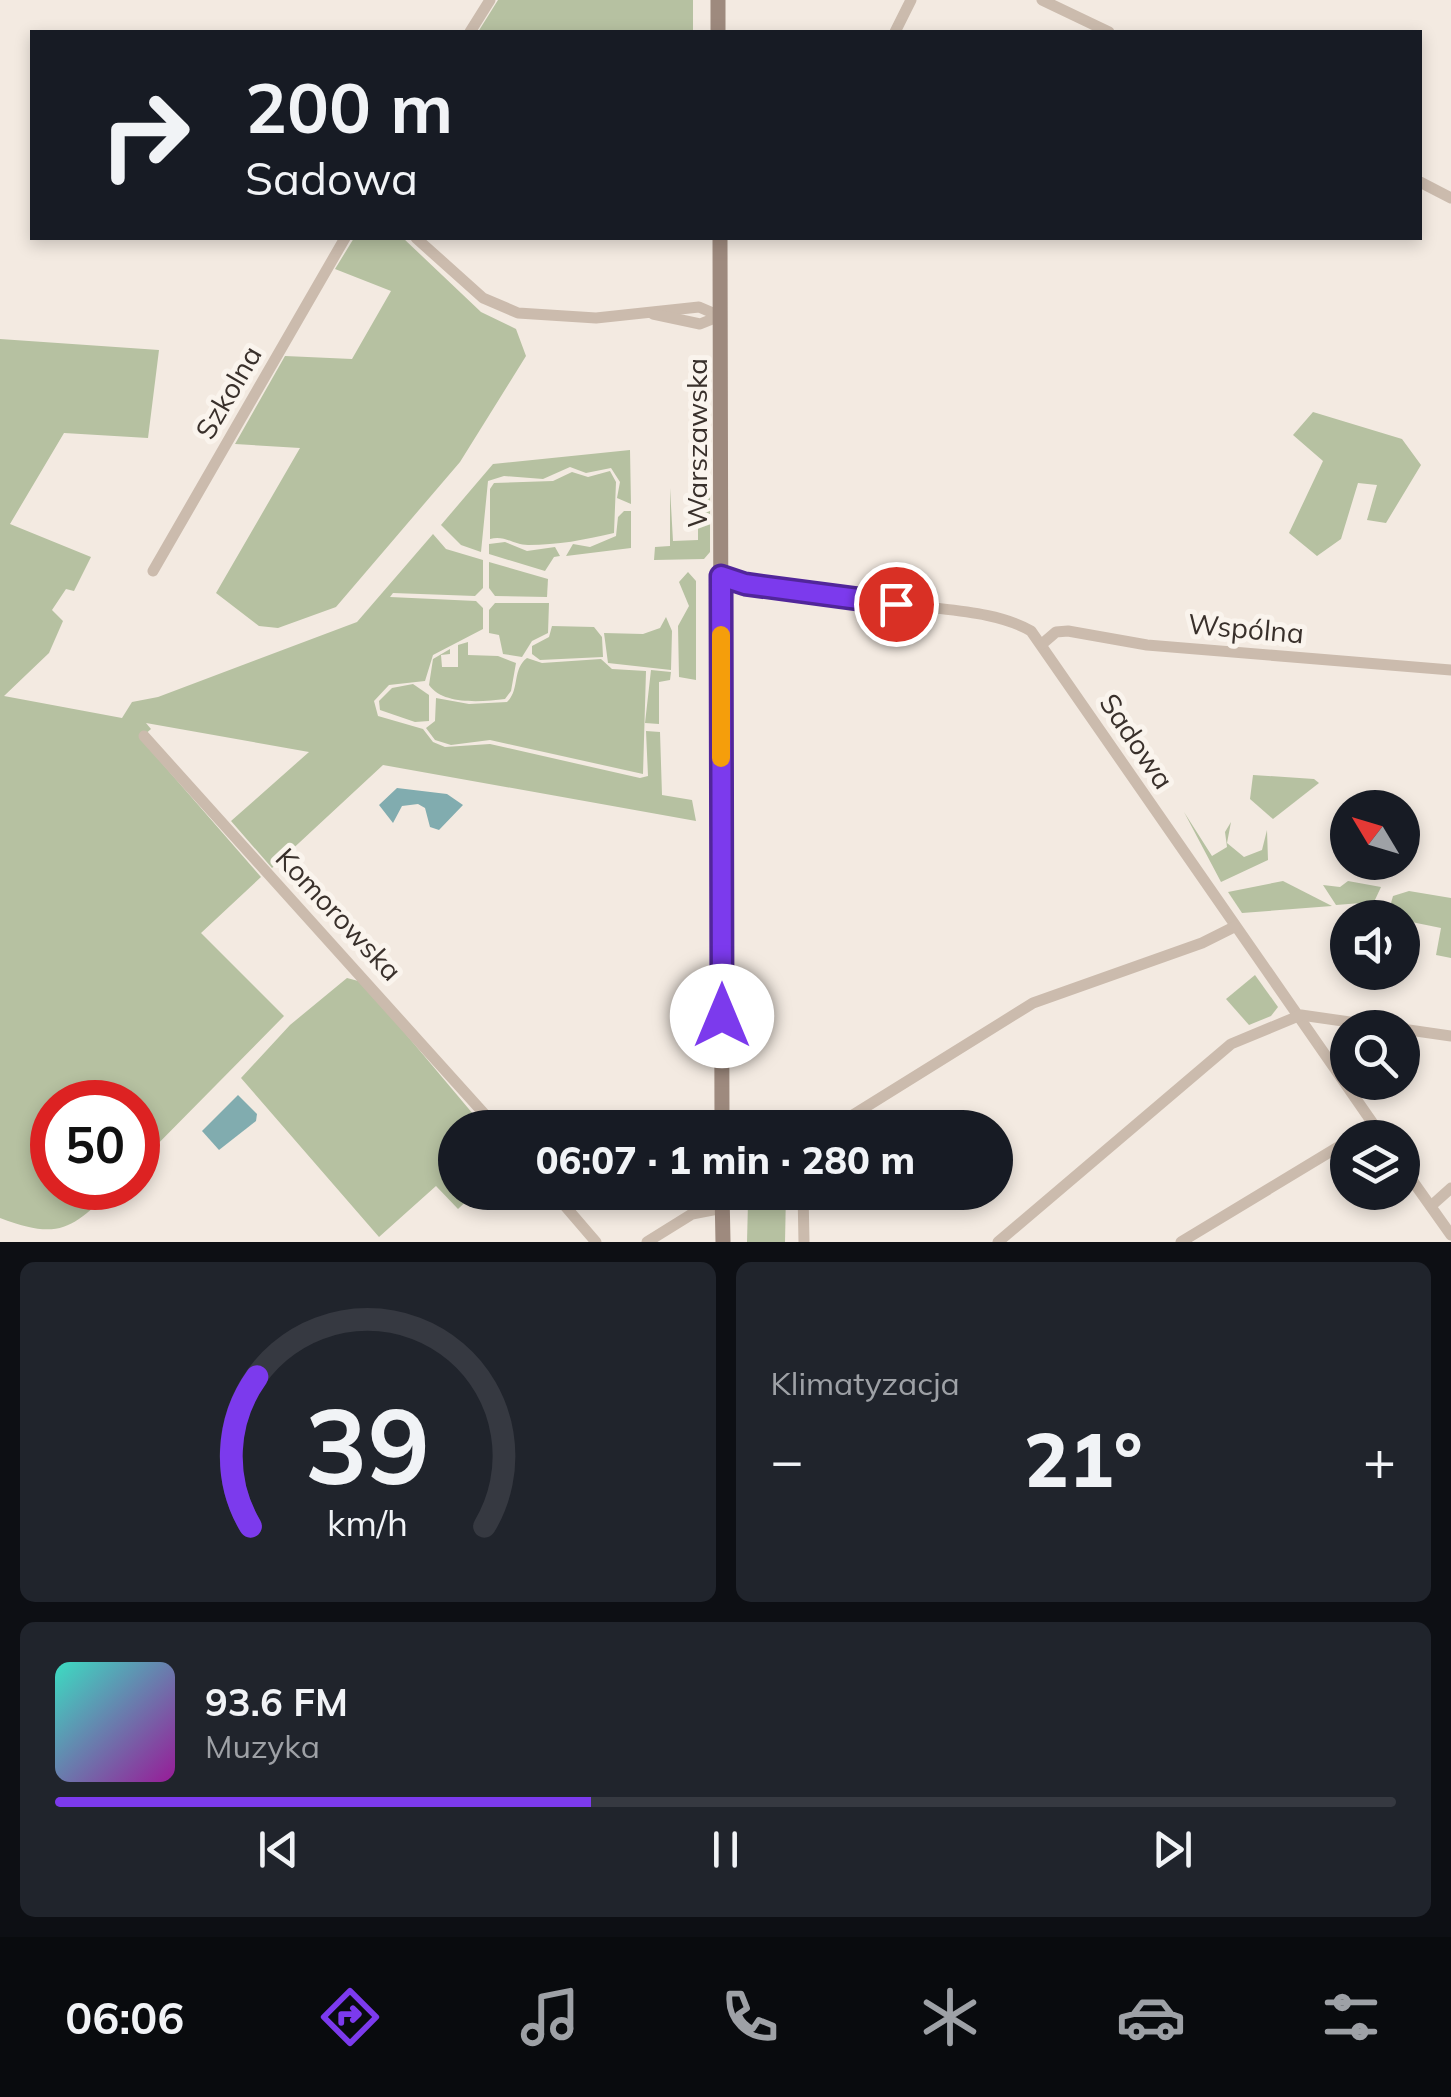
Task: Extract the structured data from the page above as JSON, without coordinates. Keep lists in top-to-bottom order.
{
  "streets": {
    "main road": ["Warszawska"],
    "street": [
      "Szkolna",
      "Wspólna",
      "Sadowa",
      "Komorowska"
    ]
  },
  "crossings": [
    ["Warszawska", "Sadowa"],
    ["Wspólna", "Sadowa"]
  ],
  "north": "top left",
  "page": {
    "turn": ["200 m", "Sadowa"],
    "limit": "50",
    "trip": "06:07 · 1 min · 280 m",
    "tile": "Klimatyzacja",
    "heat": ["−", "21°", "+"],
    "song": ["93.6 FM", "Muzyka"],
    "tabs": "06:06",
    "gauge": ["39", "km/h"]
  }
}
